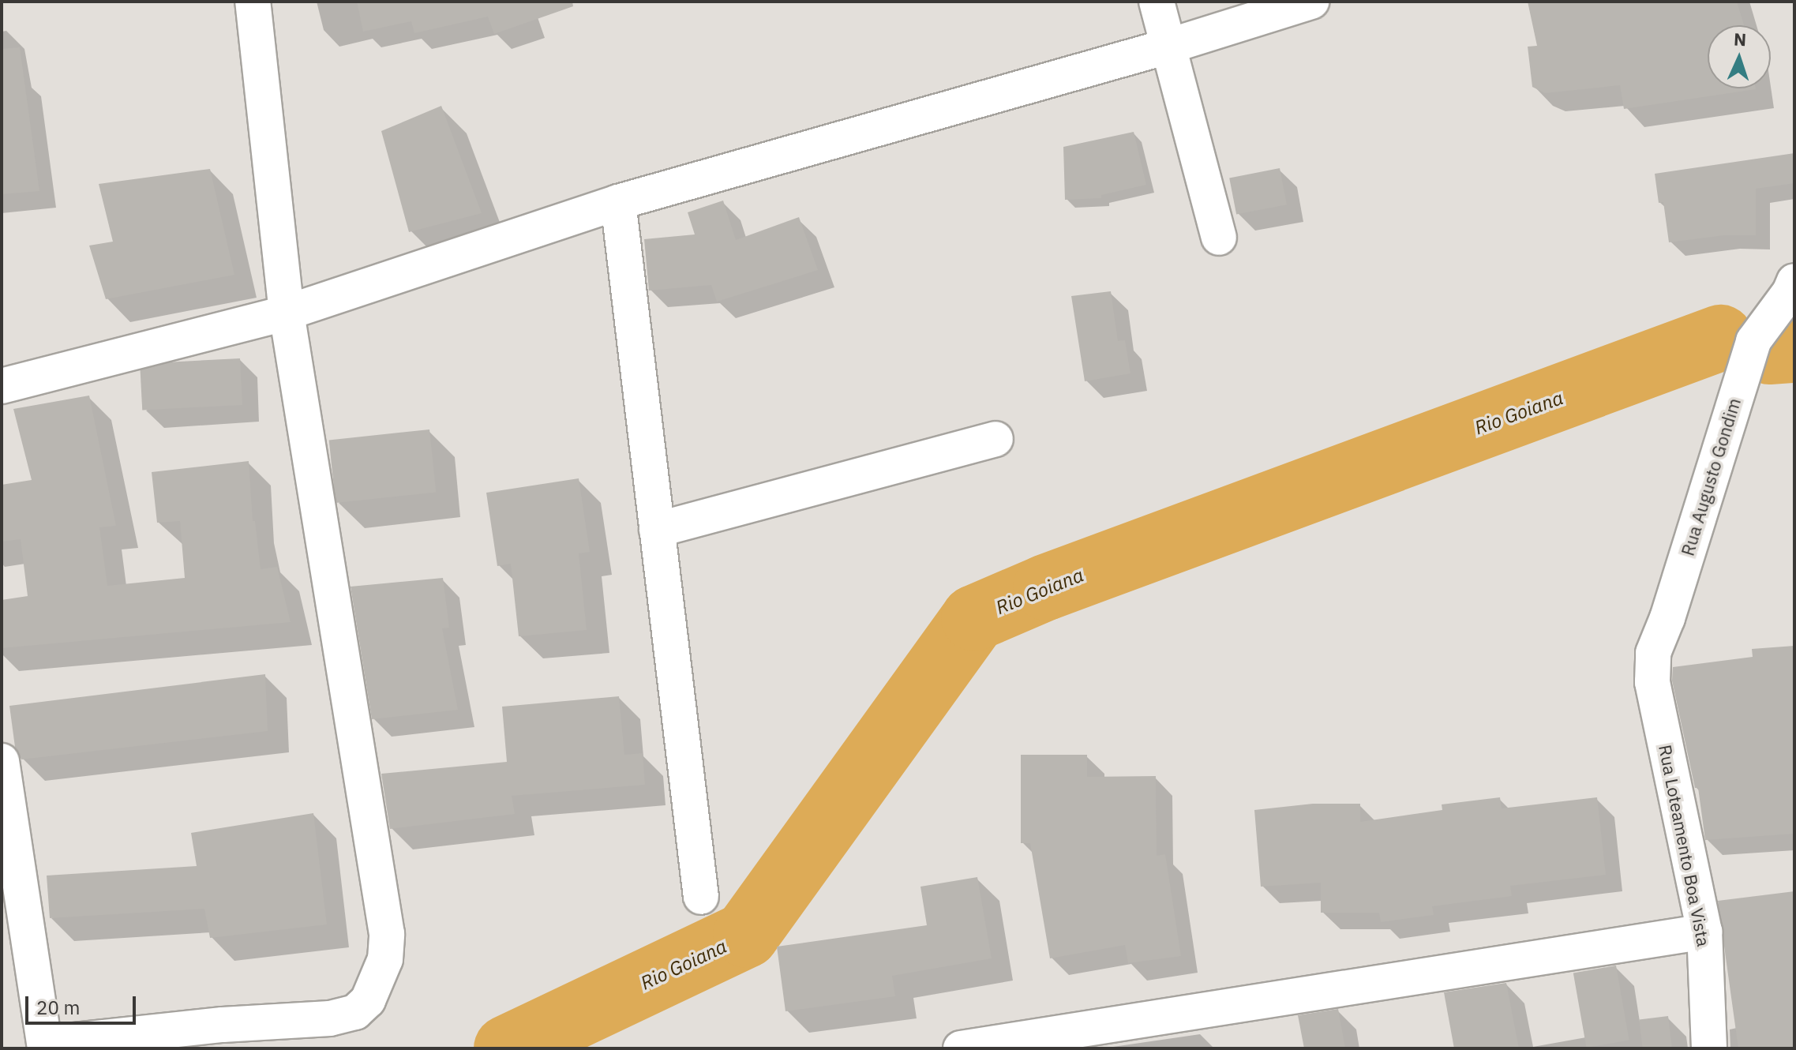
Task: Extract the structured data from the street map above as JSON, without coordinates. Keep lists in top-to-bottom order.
{
  "streets": {
    "street": ["Rua Augusto Gondim", "Rua Loteamento Boa Vista"]
  },
  "crossings": [
    ["Rua Augusto Gondim", "Rua Loteamento Boa Vista"]
  ],
  "water": ["Rio Goiana"],
  "scale_bar": "20 m",
  "north": "top"
}
